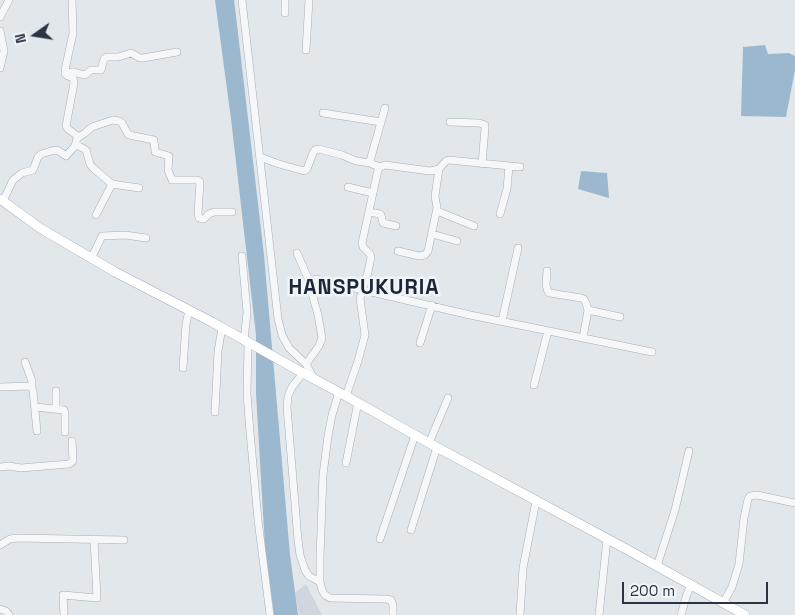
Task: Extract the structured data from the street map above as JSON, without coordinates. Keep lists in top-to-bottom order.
{
  "districts": ["HANSPUKURIA"],
  "scale_bar": "200 m",
  "north": "left"
}
